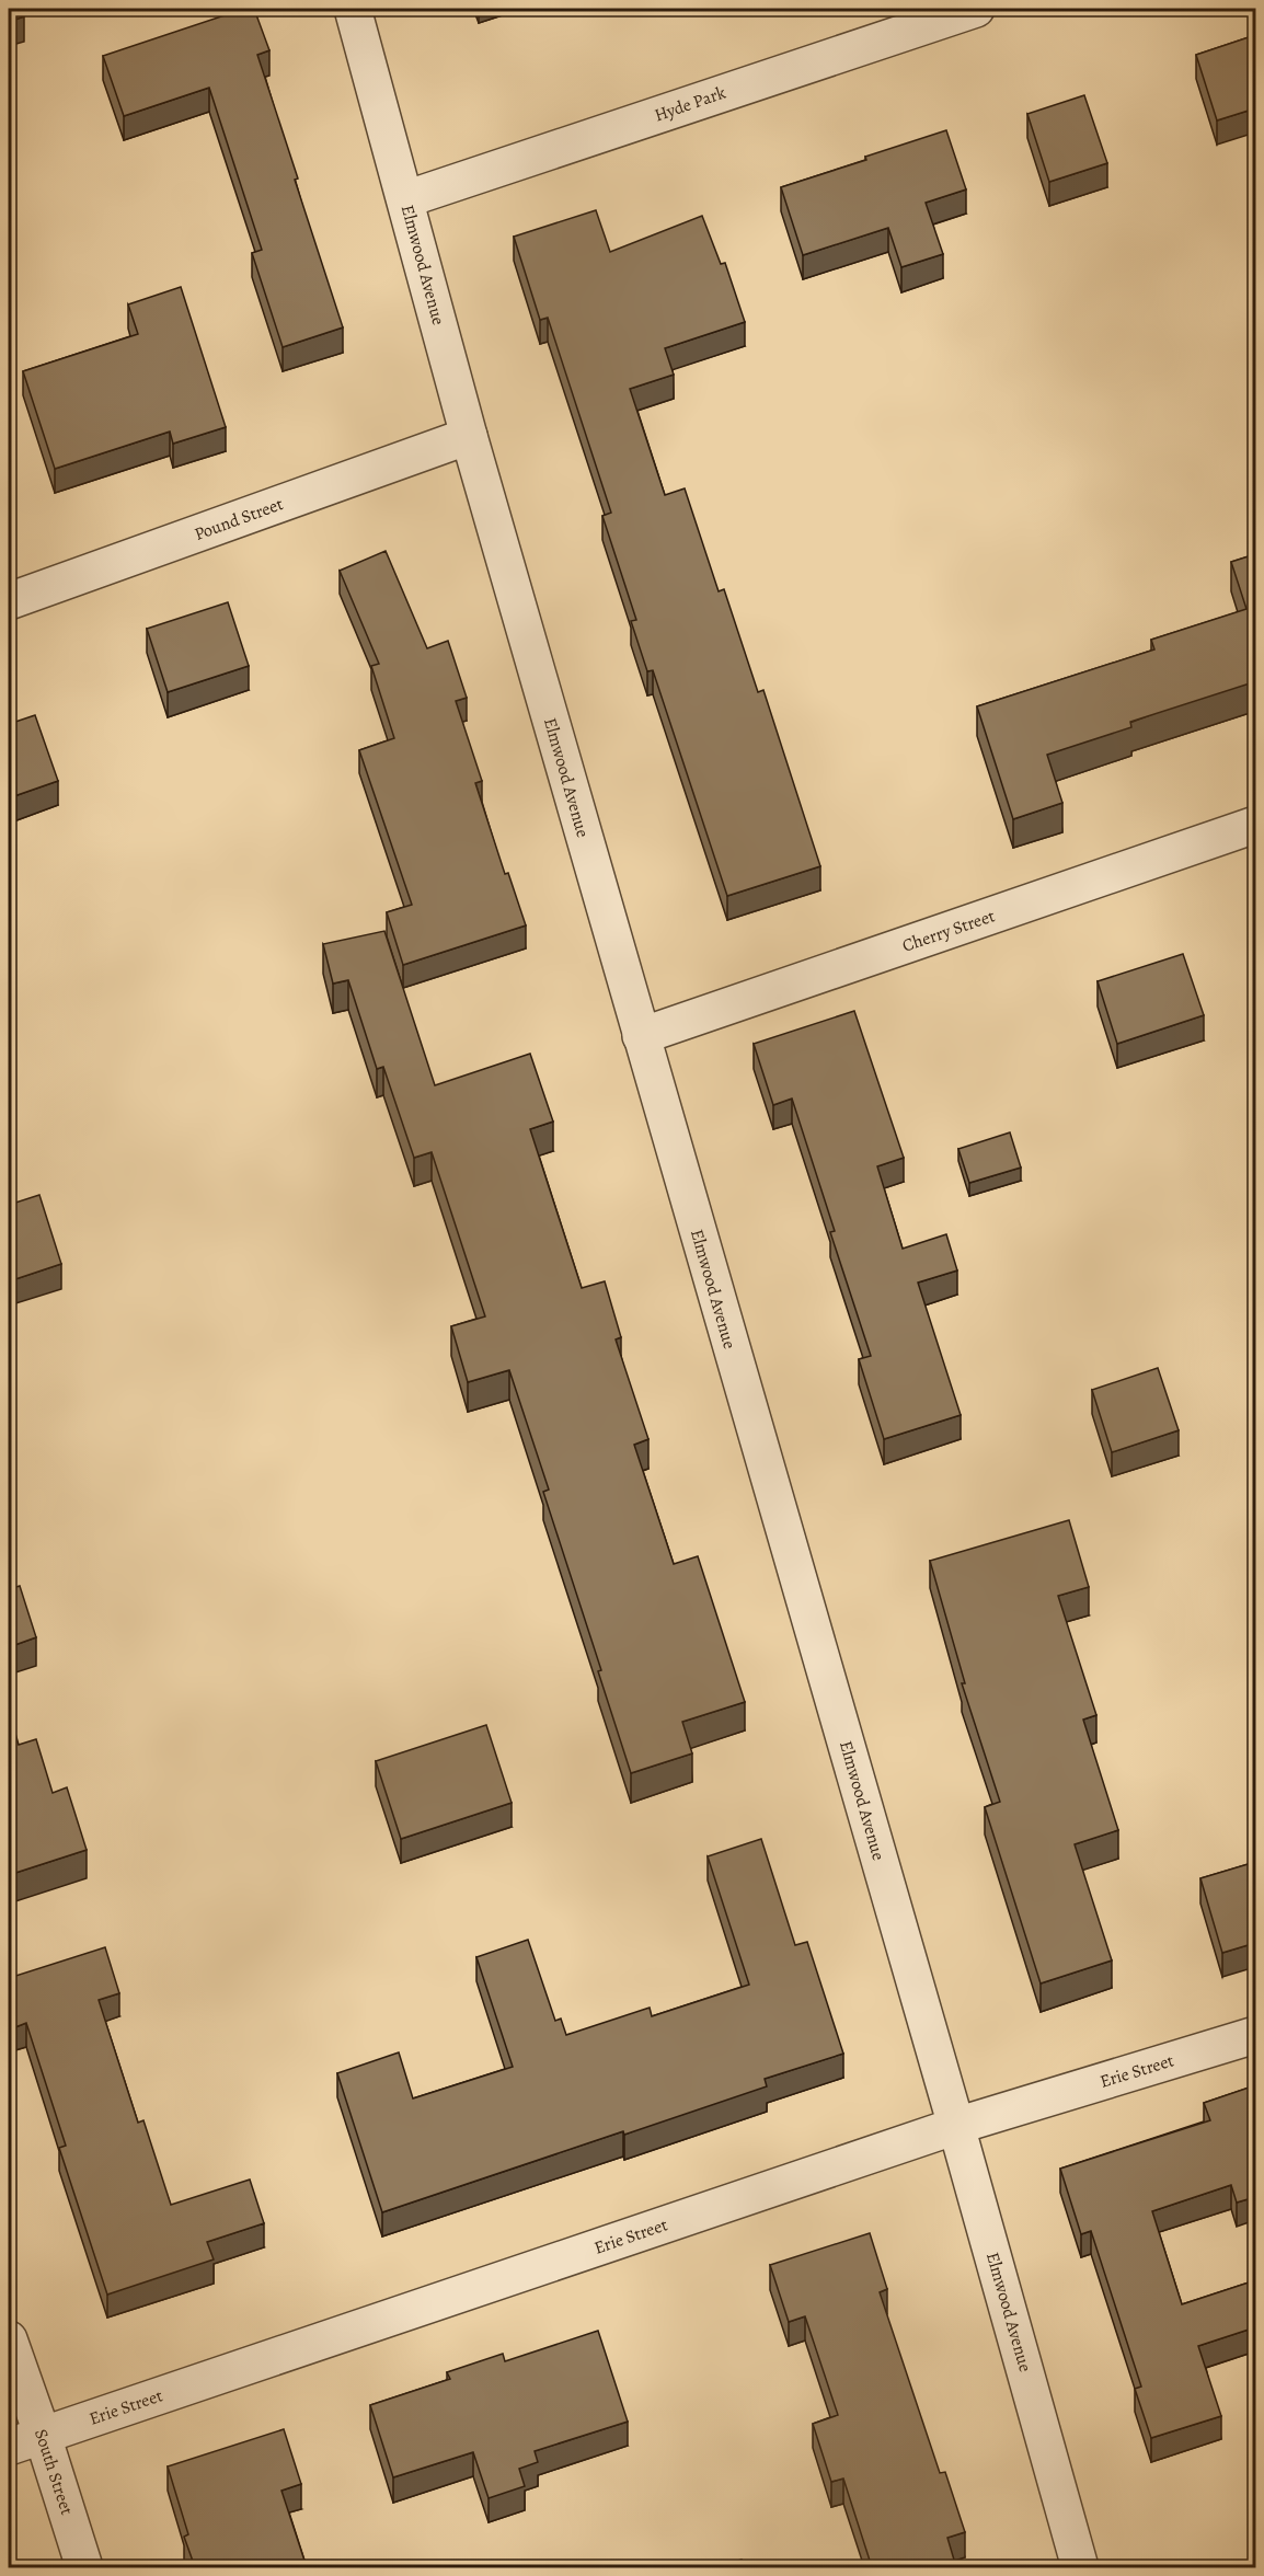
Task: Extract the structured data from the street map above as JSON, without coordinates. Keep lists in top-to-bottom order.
{
  "streets": {
    "street": [
      "Hyde Park",
      "Elmwood Avenue",
      "Pound Street",
      "Cherry Street",
      "Erie Street",
      "South Street"
    ]
  },
  "crossings": [
    ["Hyde Park", "Elmwood Avenue"],
    ["Elmwood Avenue", "Pound Street"],
    ["Elmwood Avenue", "Cherry Street"],
    ["Elmwood Avenue", "Erie Street"],
    ["Erie Street", "South Street"]
  ]
}
